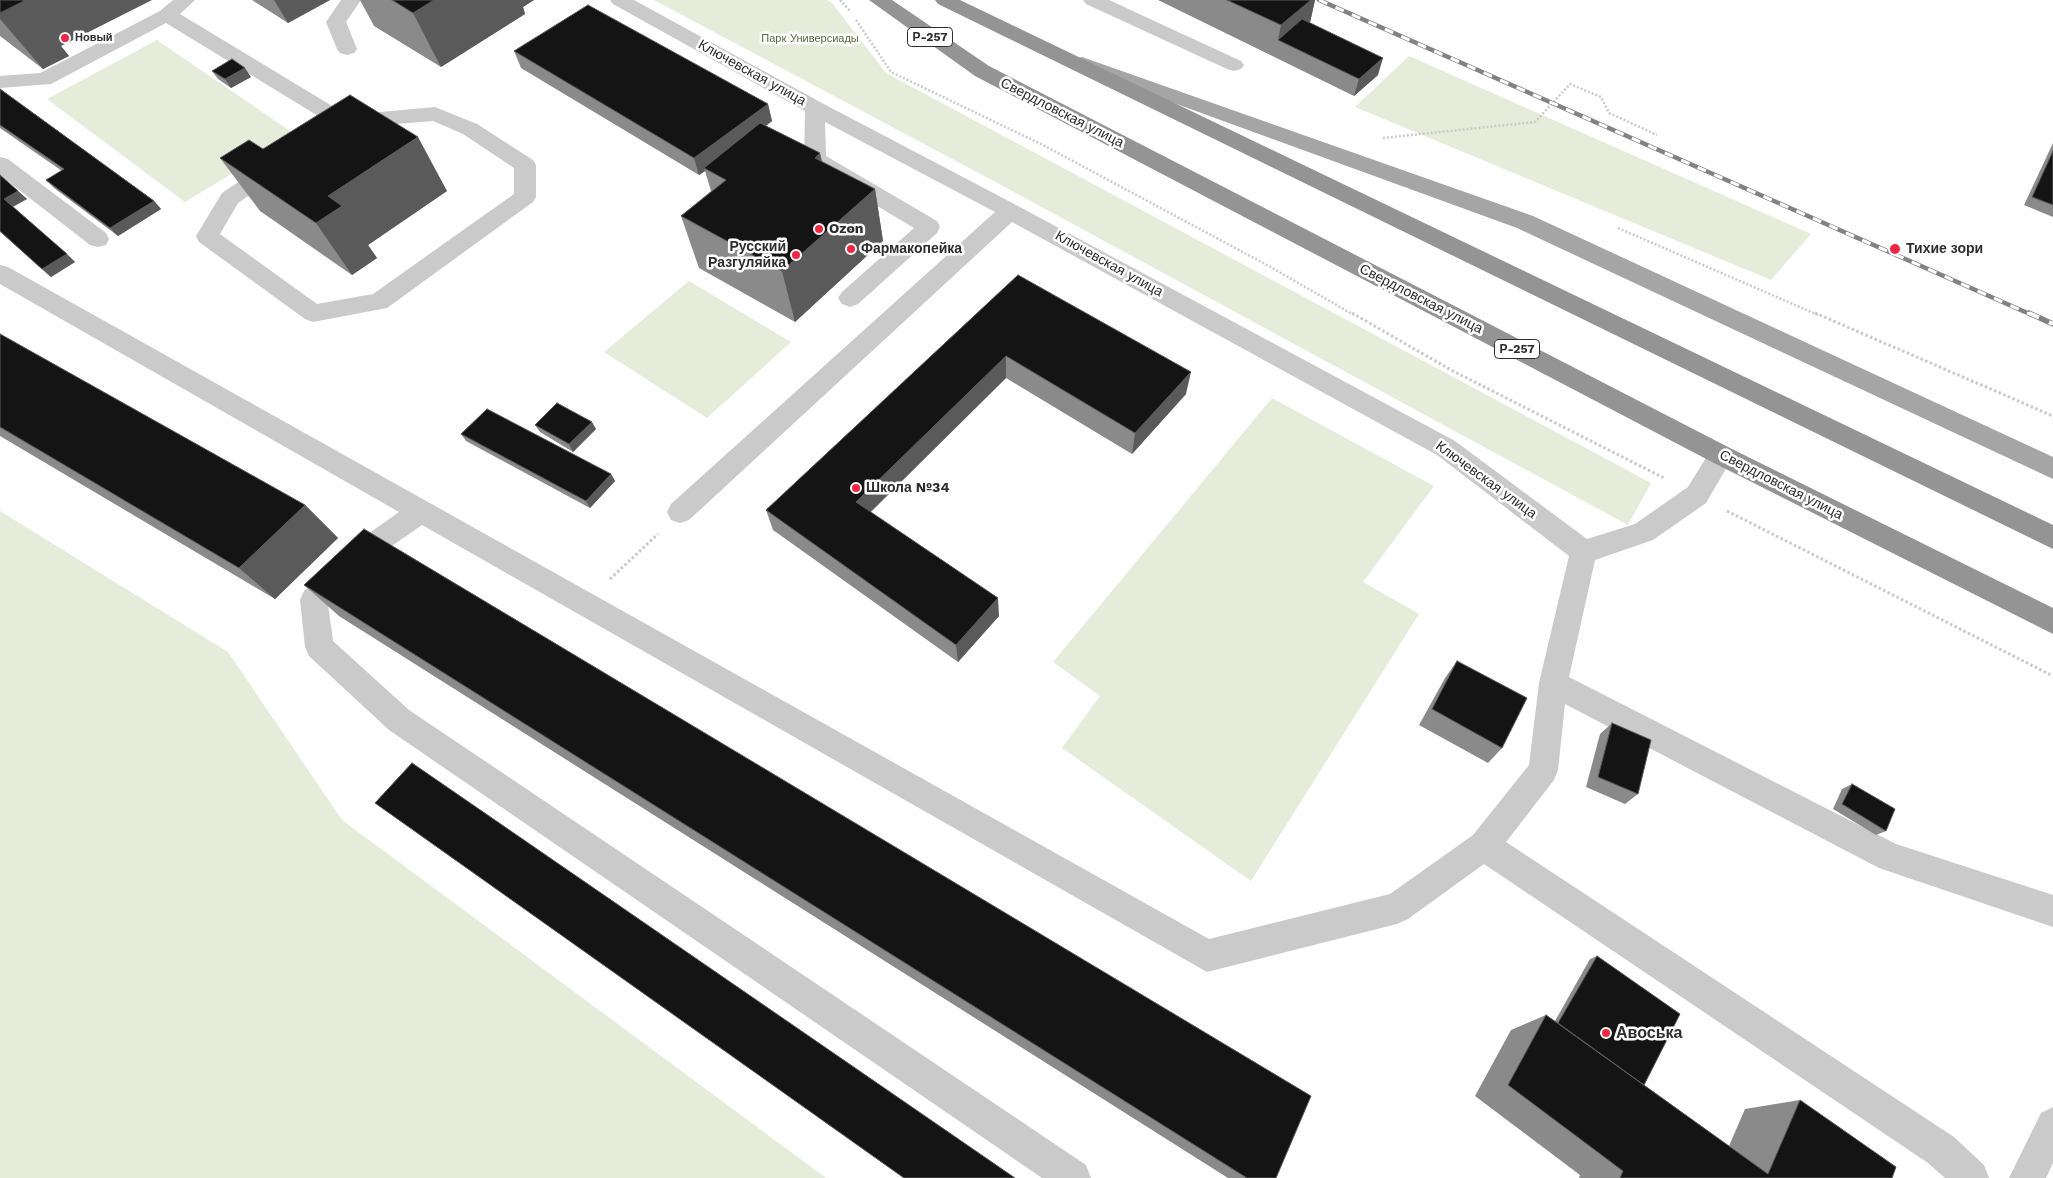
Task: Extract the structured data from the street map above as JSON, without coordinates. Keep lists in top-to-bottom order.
{
  "streets": {
    "highway": ["Р-257", "Свердловская улица"],
    "street": ["Ключевская улица"]
  },
  "parks": ["Парк Универсиады"],
  "places": [
    "Новый",
    "Ozon",
    "Фармакопейка",
    "Тихие зори",
    "Русский Разгуляйка",
    "Школа №34",
    "Авоська"
  ]
}
